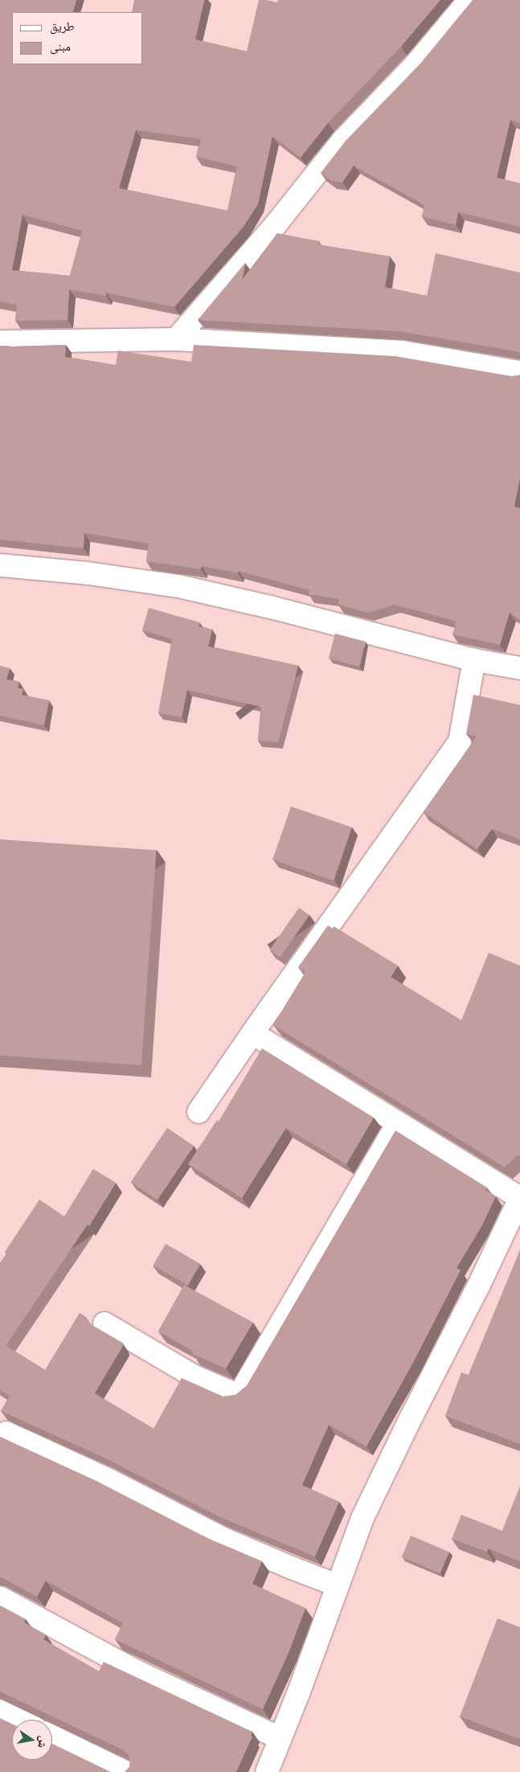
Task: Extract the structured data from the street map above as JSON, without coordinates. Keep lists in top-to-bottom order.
{
  "legend": ["طريق", "مبنى"],
  "north": "right"
}
